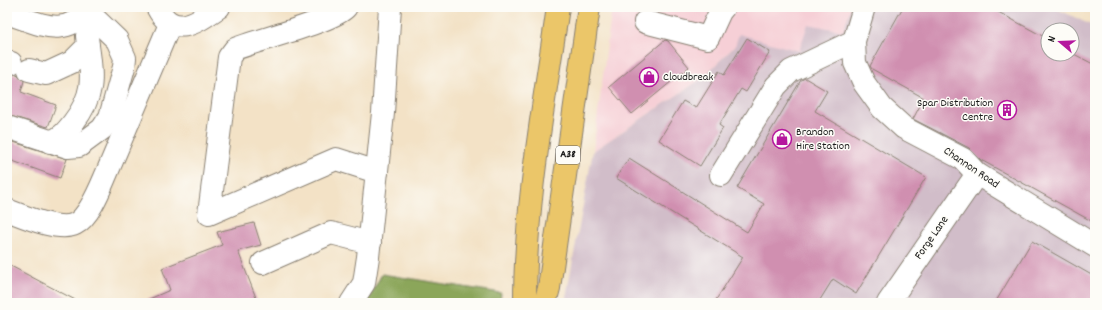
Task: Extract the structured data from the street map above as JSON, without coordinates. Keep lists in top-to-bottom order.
{
  "streets": {
    "highway": ["A38"],
    "lane": ["Channon Road", "Forge Lane"]
  },
  "crossings": [
    ["Channon Road", "Forge Lane"]
  ],
  "places": {
    "shop": ["Cloudbreak", "Brandon Hire Station"],
    "building": ["Spar Distribution Centre"]
  },
  "north": "left"
}
